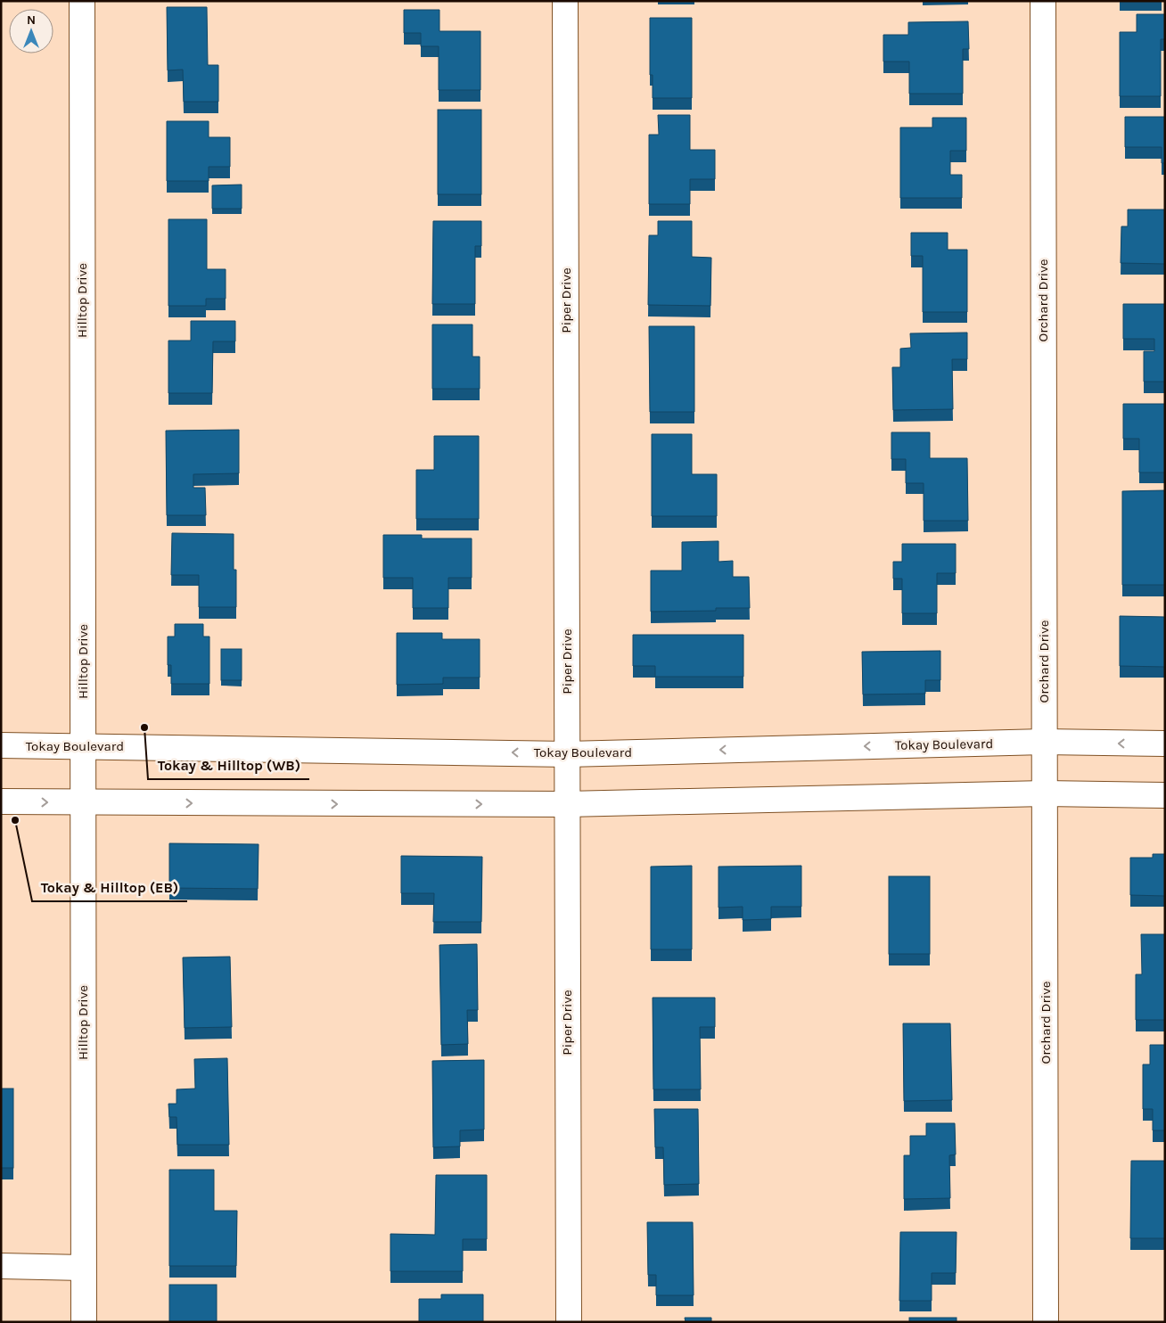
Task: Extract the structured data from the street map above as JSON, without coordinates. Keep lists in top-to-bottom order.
{
  "streets": {
    "street": [
      "Hilltop Drive",
      "Piper Drive",
      "Orchard Drive",
      "Tokay Boulevard"
    ]
  },
  "crossings": [
    ["Hilltop Drive", "Tokay Boulevard"],
    ["Piper Drive", "Tokay Boulevard"],
    ["Orchard Drive", "Tokay Boulevard"]
  ],
  "places": ["Tokay & Hilltop (WB)", "Tokay & Hilltop (EB)"],
  "north": "top"
}
